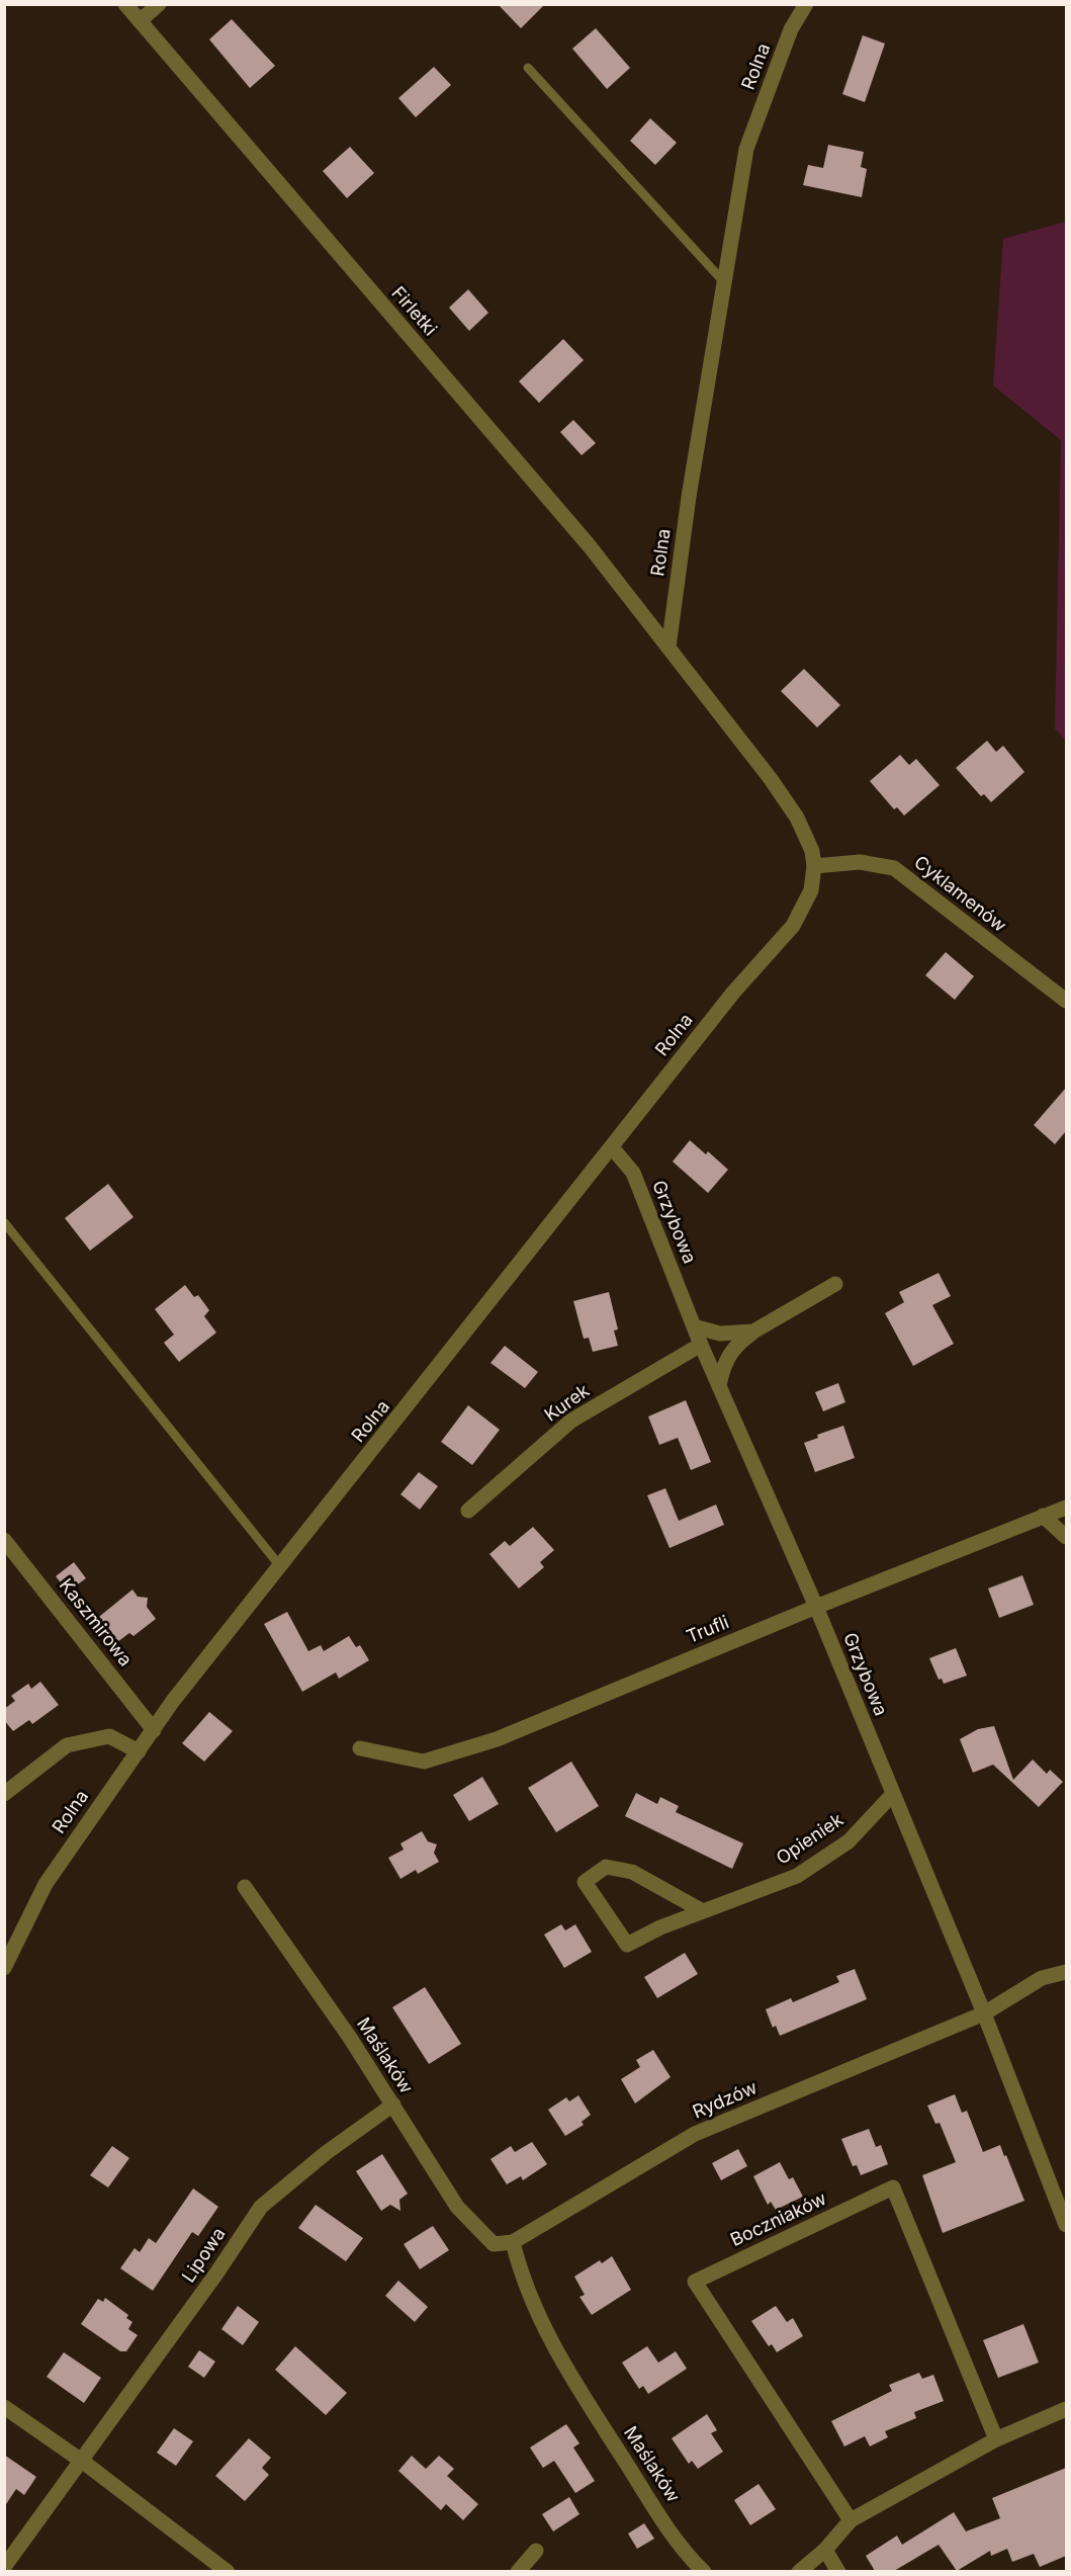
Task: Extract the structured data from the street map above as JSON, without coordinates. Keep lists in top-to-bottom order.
{
  "streets": {
    "street": [
      "Rolna",
      "Firletki",
      "Cyklamenów",
      "Grzybowa",
      "Kurek",
      "Kaszmirowa",
      "Trufli",
      "Opieniek",
      "Maślaków",
      "Rydzów",
      "Boczniaków",
      "Lipowa"
    ]
  },
  "crossings": [
    ["Rolna", "Firletki"],
    ["Rolna", "Cyklamenów"],
    ["Rolna", "Grzybowa"],
    ["Rolna", "Kaszmirowa"],
    ["Grzybowa", "Kurek"],
    ["Grzybowa", "Trufli"],
    ["Grzybowa", "Opieniek"],
    ["Grzybowa", "Rydzów"],
    ["Maślaków", "Rydzów"],
    ["Maślaków", "Lipowa"]
  ]
}
